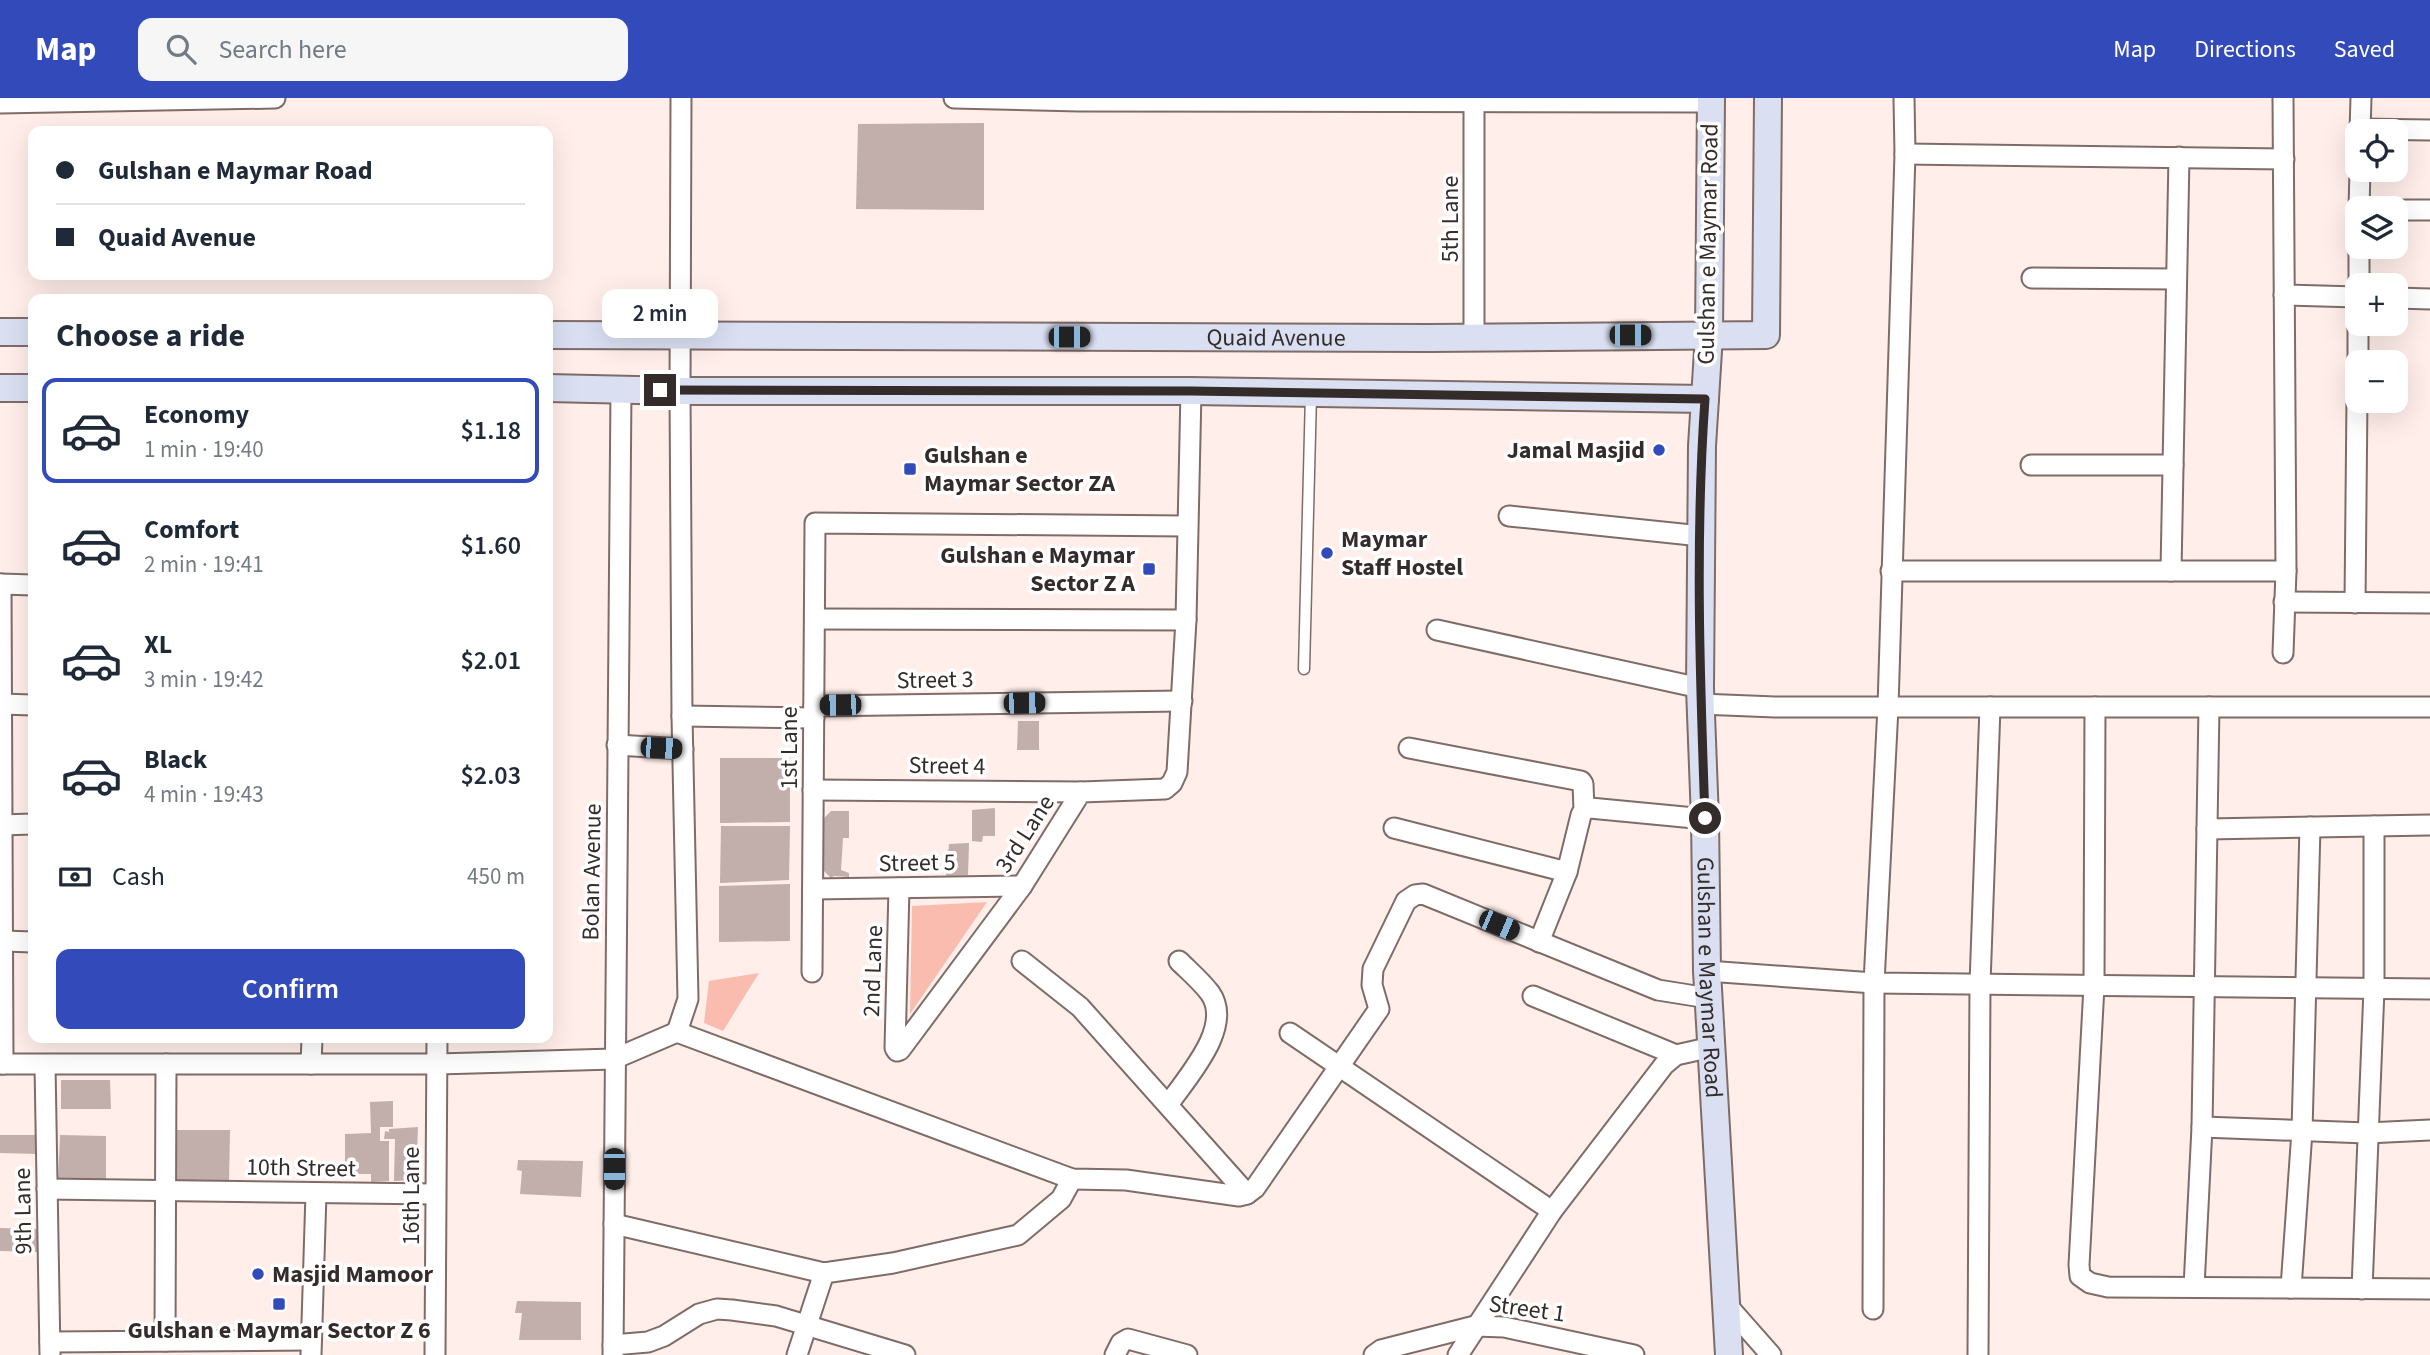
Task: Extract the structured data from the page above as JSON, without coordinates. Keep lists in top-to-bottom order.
{
  "streets": {
    "main road": ["Gulshan e Maymar Road", "Quaid Avenue"],
    "street": [
      "5th Lane",
      "Street 3",
      "1st Lane",
      "Street 4",
      "3rd Lane",
      "Street 5",
      "Bolan Avenue",
      "2nd Lane",
      "10th Street",
      "16th Lane",
      "9th Lane",
      "Street 1"
    ]
  },
  "crossings": [
    ["5th Lane", "Quaid Avenue"],
    ["Gulshan e Maymar Road", "Quaid Avenue"],
    ["Street 3", "1st Lane"],
    ["Street 3", "3rd Lane"],
    ["1st Lane", "Street 4"],
    ["1st Lane", "3rd Lane"],
    ["1st Lane", "Street 5"],
    ["Street 4", "3rd Lane"],
    ["3rd Lane", "Street 5"],
    ["3rd Lane", "2nd Lane"],
    ["Street 5", "2nd Lane"],
    ["10th Street", "16th Lane"],
    ["10th Street", "9th Lane"]
  ],
  "places": {
    "other": ["Jamal Masjid", "Maymar Staff Hostel", "Masjid Mamoor"],
    "transit": ["Gulshan e Maymar Sector ZA", "Gulshan e Maymar Sector Z A", "Gulshan e Maymar Sector Z 6"]
  },
  "page": {
    "header": "Map",
    "search": "Search here",
    "nav": ["Map", "Directions", "Saved"],
    "map_buttons": ["+", "−"],
    "banner": ["Gulshan e Maymar Road", "Quaid Avenue"],
    "bubble": "2 min",
    "heading": "Choose a ride",
    "list": [
      {
        "name": "Economy",
        "note": "1 min · 19:40",
        "value": "$1.18"
      },
      {
        "name": "Comfort",
        "note": "2 min · 19:41",
        "value": "$1.60"
      },
      {
        "name": "XL",
        "note": "3 min · 19:42",
        "value": "$2.01"
      },
      {
        "name": "Black",
        "note": "4 min · 19:43",
        "value": "$2.03"
      }
    ],
    "pay": ["Cash", "450 m"],
    "buttons": "Confirm"
  }
}
